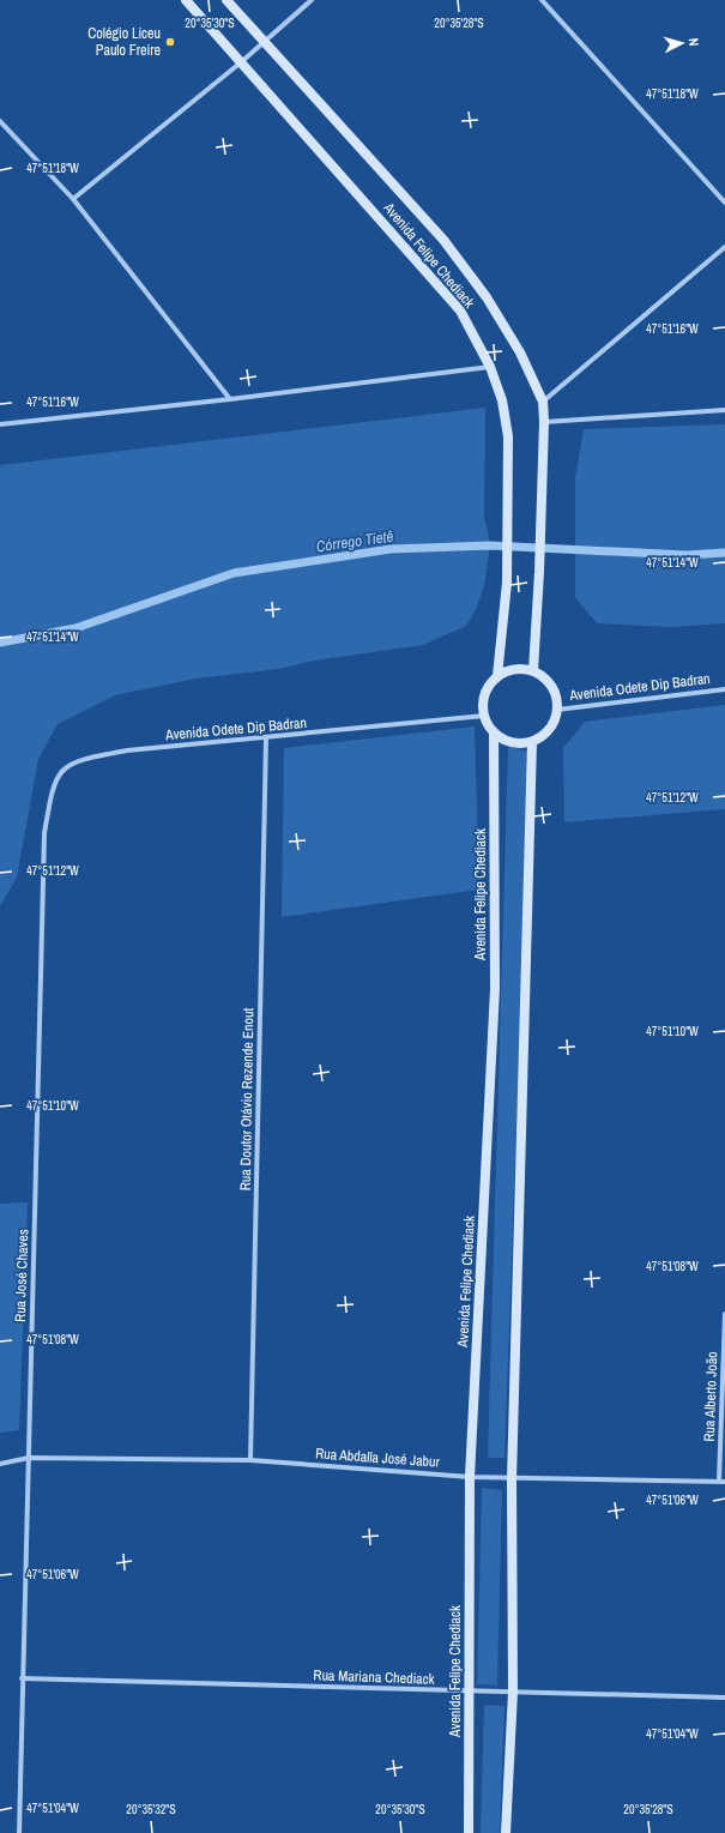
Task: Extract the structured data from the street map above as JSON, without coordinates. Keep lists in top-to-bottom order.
{
  "streets": {
    "street": [
      "Avenida Felipe Chediack",
      "Avenida Odete Dip Badran",
      "Rua Doutor Otávio Rezende Enout",
      "Rua José Chaves",
      "Rua Alberto João",
      "Rua Abdalla José Jabur",
      "Rua Mariana Chediack"
    ]
  },
  "crossings": [
    ["Avenida Felipe Chediack", "Avenida Odete Dip Badran"],
    ["Avenida Felipe Chediack", "Rua Abdalla José Jabur"],
    ["Avenida Felipe Chediack", "Rua Mariana Chediack"],
    ["Avenida Odete Dip Badran", "Rua Doutor Otávio Rezende Enout"],
    ["Avenida Odete Dip Badran", "Rua José Chaves"],
    ["Rua Doutor Otávio Rezende Enout", "Rua Abdalla José Jabur"],
    ["Rua José Chaves", "Rua Abdalla José Jabur"],
    ["Rua José Chaves", "Rua Mariana Chediack"],
    ["Rua Alberto João", "Rua Abdalla José Jabur"]
  ],
  "water": ["Córrego Tietê"],
  "places": ["Colégio Liceu Paulo Freire"],
  "north": "right",
  "coordinates": [
    "20°35'30\"S",
    "20°35'28\"S",
    "47°51'18\"W",
    "47°51'16\"W",
    "47°51'14\"W",
    "47°51'12\"W",
    "47°51'10\"W",
    "47°51'08\"W",
    "47°51'06\"W",
    "47°51'04\"W",
    "20°35'32\"S"
  ]
}
